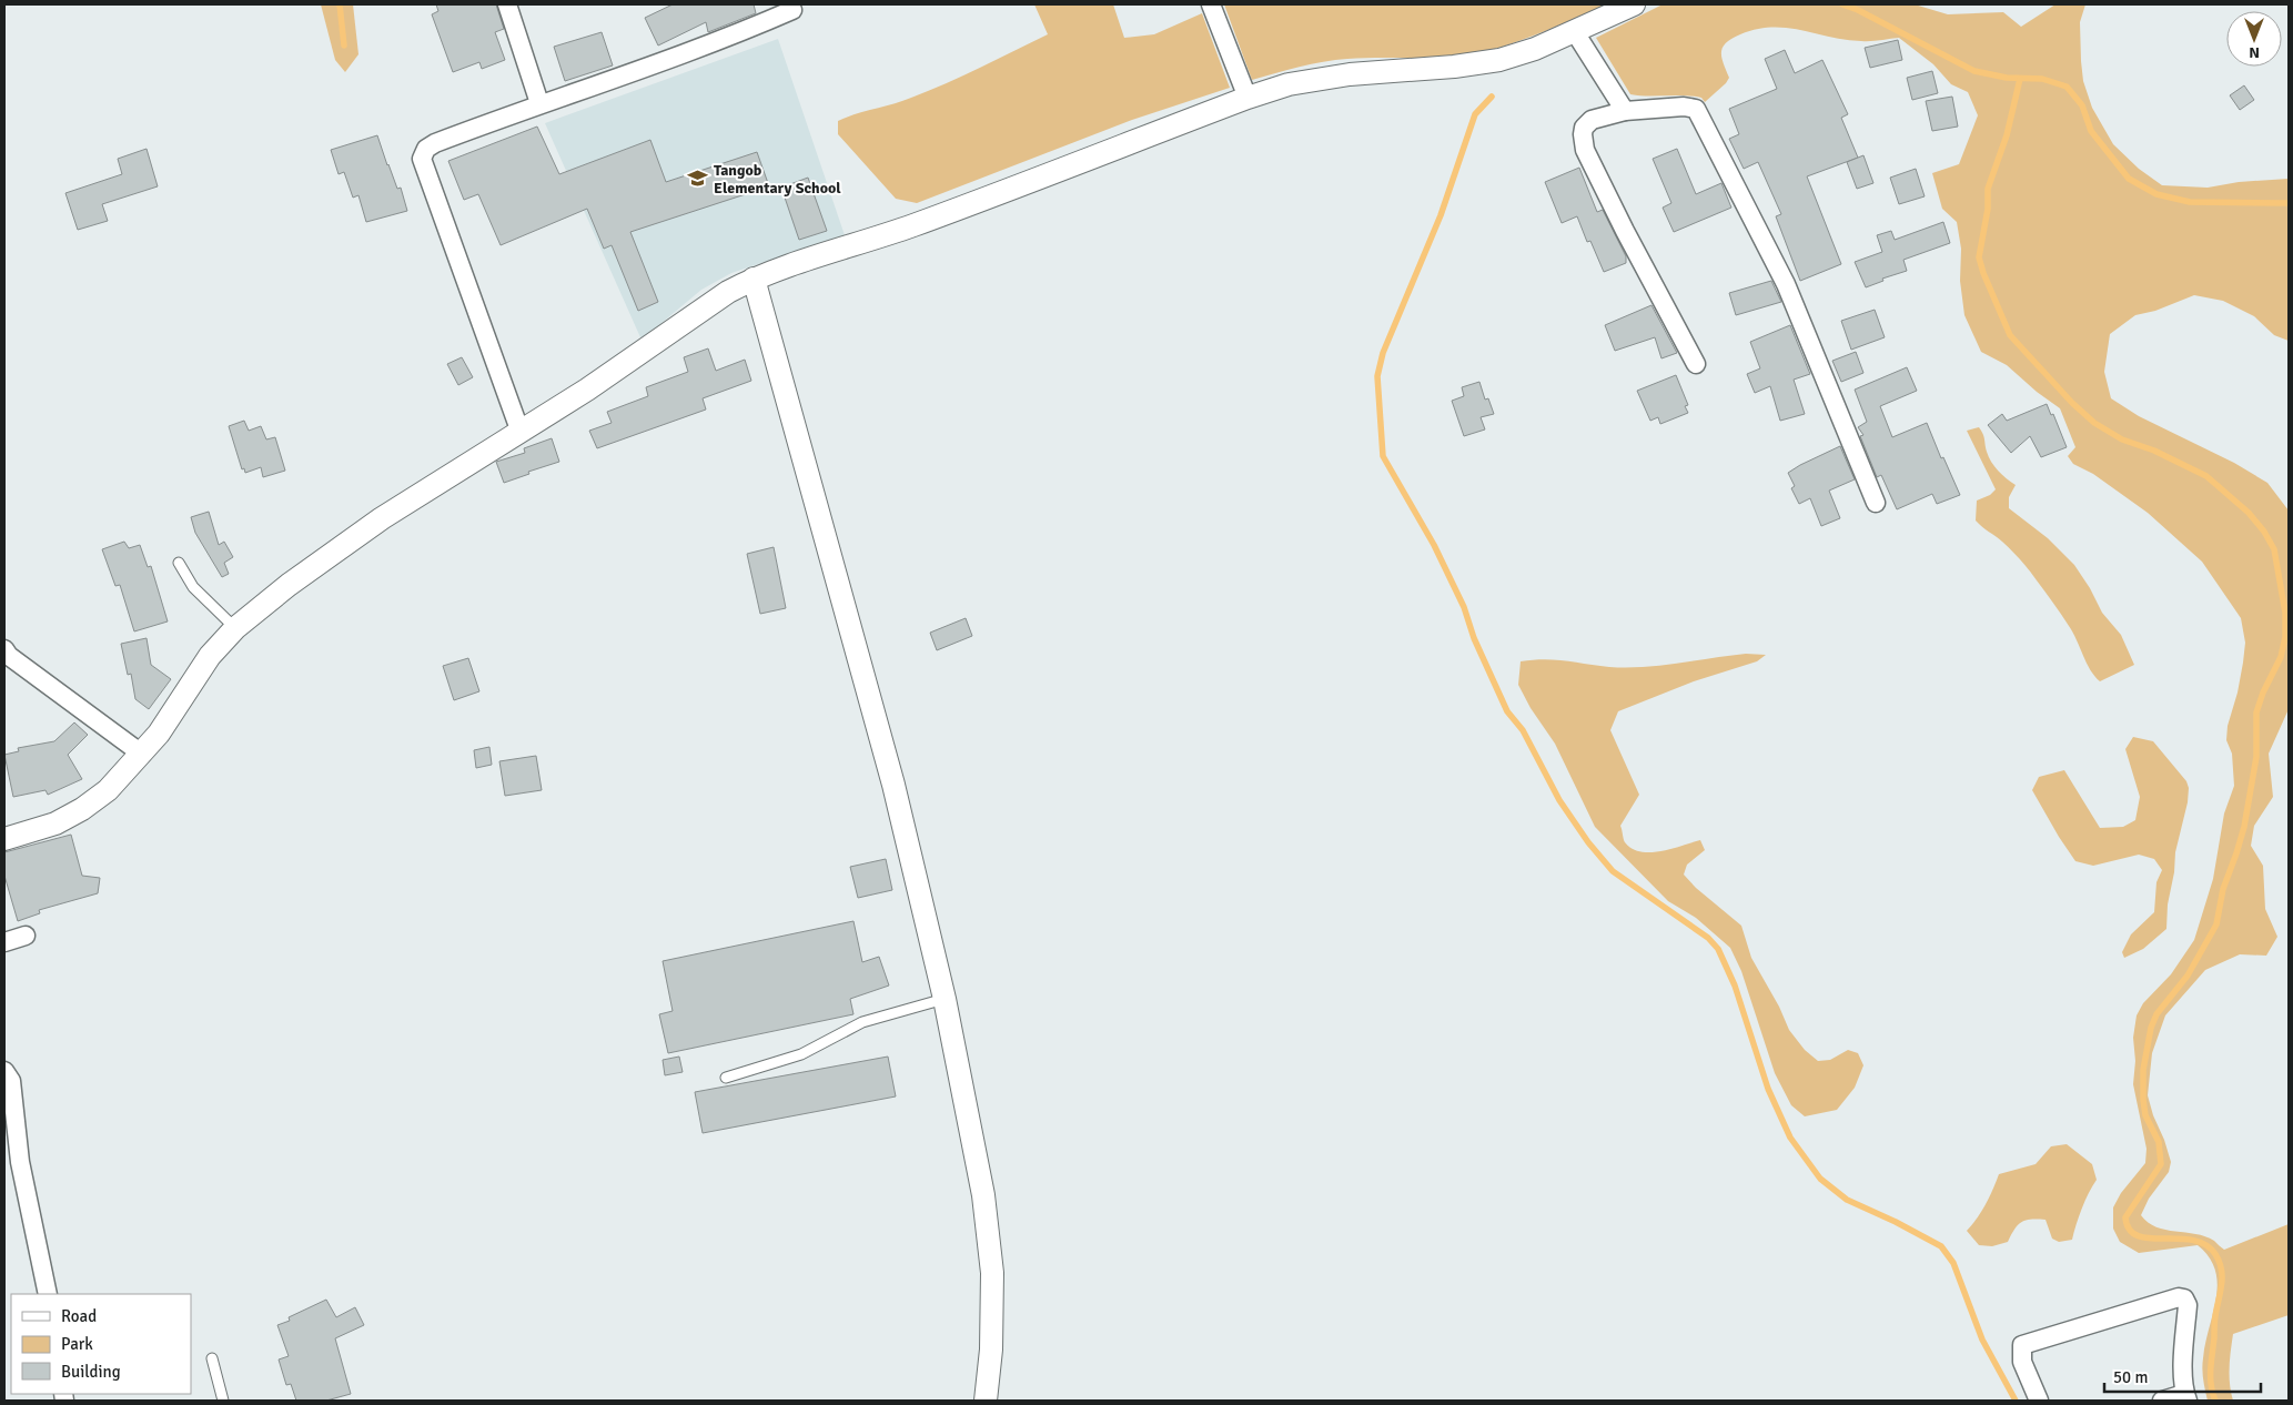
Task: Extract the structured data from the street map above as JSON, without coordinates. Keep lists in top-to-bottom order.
{
  "places": {
    "school or university": ["Tangob Elementary School"]
  },
  "legend": ["Road", "Park", "Building"],
  "scale_bar": "50 m",
  "north": "bottom"
}
